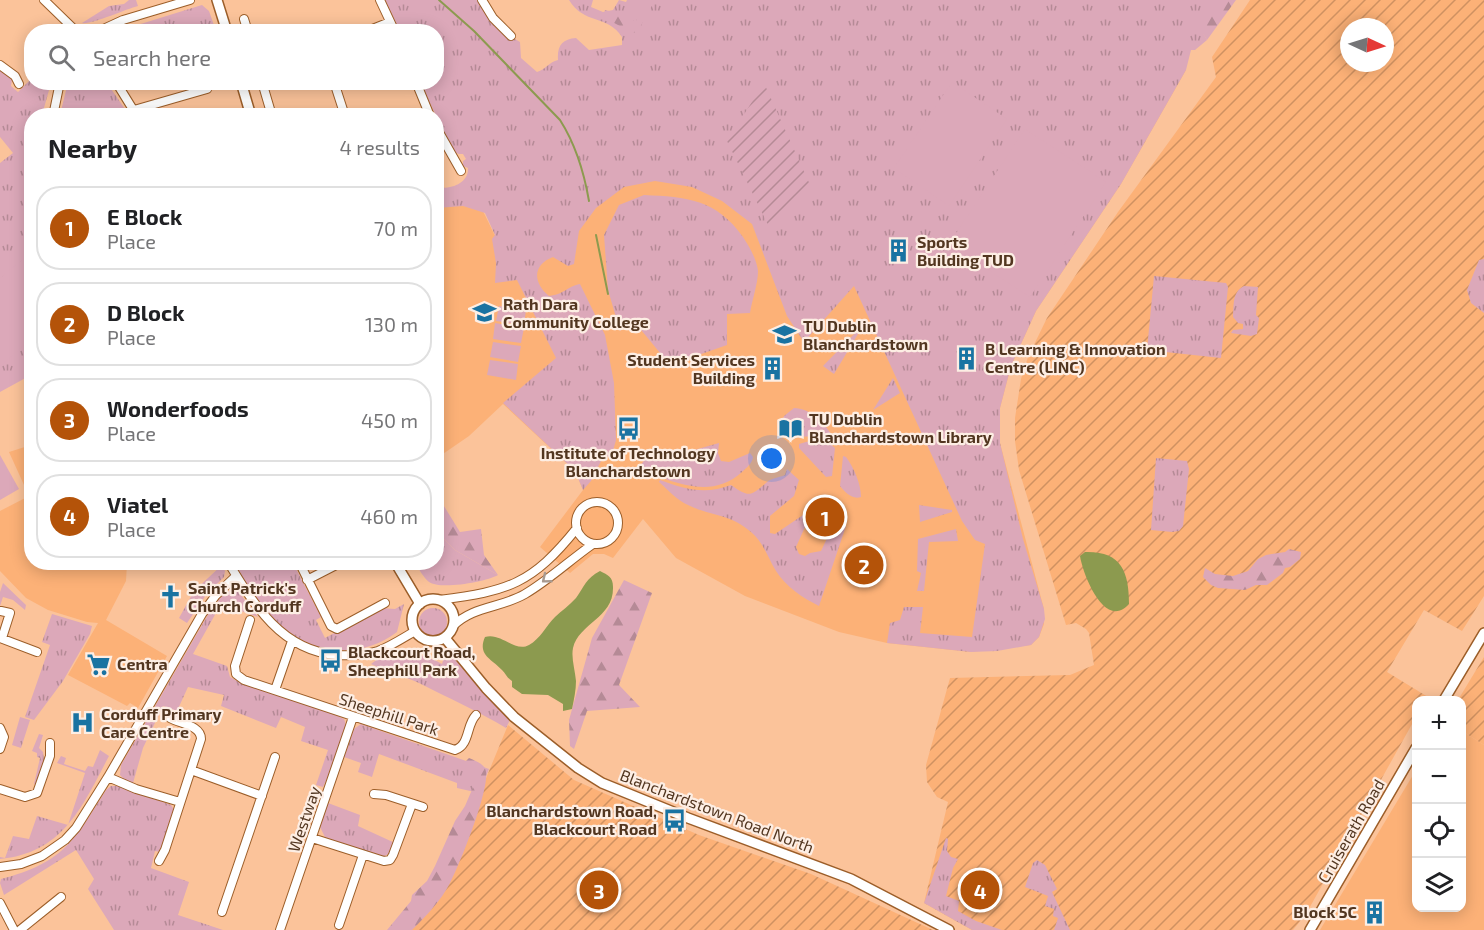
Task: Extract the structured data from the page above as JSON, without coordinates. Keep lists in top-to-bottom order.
{
  "streets": {
    "main road": ["Blanchardstown Road North", "Cruiserath Road"],
    "street": ["Sheephill Park", "Westway"]
  },
  "crossings": [
    ["Sheephill Park", "Westway"]
  ],
  "places": {
    "building": [
      "Sports Building TUD",
      "B Learning & Innovation Centre (LINC)",
      "Student Services Building",
      "Block 5C"
    ],
    "school or university": ["Rath Dara Community College", "TU Dublin Blanchardstown"],
    "bus stop": ["Institute of Technology Blanchardstown", "Blackcourt Road, Sheephill Park", "Blanchardstown Road, Blackcourt Road"],
    "library": ["TU Dublin Blanchardstown Library"],
    "church": ["Saint Patrick's Church Corduff"],
    "supermarket": ["Centra"],
    "hospital": ["Corduff Primary Care Centre"]
  },
  "north": "right",
  "page": {
    "search": "Search here",
    "heading": ["Nearby", "4 results"],
    "list": [
      {
        "mark": "1",
        "name": "E Block",
        "note": "Place",
        "value": "70 m"
      },
      {
        "mark": "2",
        "name": "D Block",
        "note": "Place",
        "value": "130 m"
      },
      {
        "mark": "3",
        "name": "Wonderfoods",
        "note": "Place",
        "value": "450 m"
      },
      {
        "mark": "4",
        "name": "Viatel",
        "note": "Place",
        "value": "460 m"
      }
    ],
    "pins": [
      "1",
      "2",
      "3",
      "4"
    ],
    "map_buttons": ["+", "−"]
  }
}
